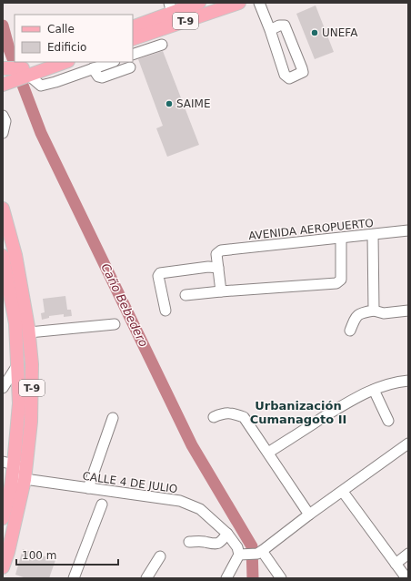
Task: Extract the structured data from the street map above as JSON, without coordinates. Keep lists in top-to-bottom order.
{
  "streets": {
    "main road": ["T-9"],
    "street": ["AVENIDA AEROPUERTO", "CALLE 4 DE JULIO"]
  },
  "crossings": [
    ["T-9", "CALLE 4 DE JULIO"]
  ],
  "districts": ["Urbanización Cumanagoto II"],
  "water": ["Caño Bebedero"],
  "places": ["UNEFA", "SAIME"],
  "legend": ["Calle", "Edificio"],
  "scale_bar": "100 m"
}
